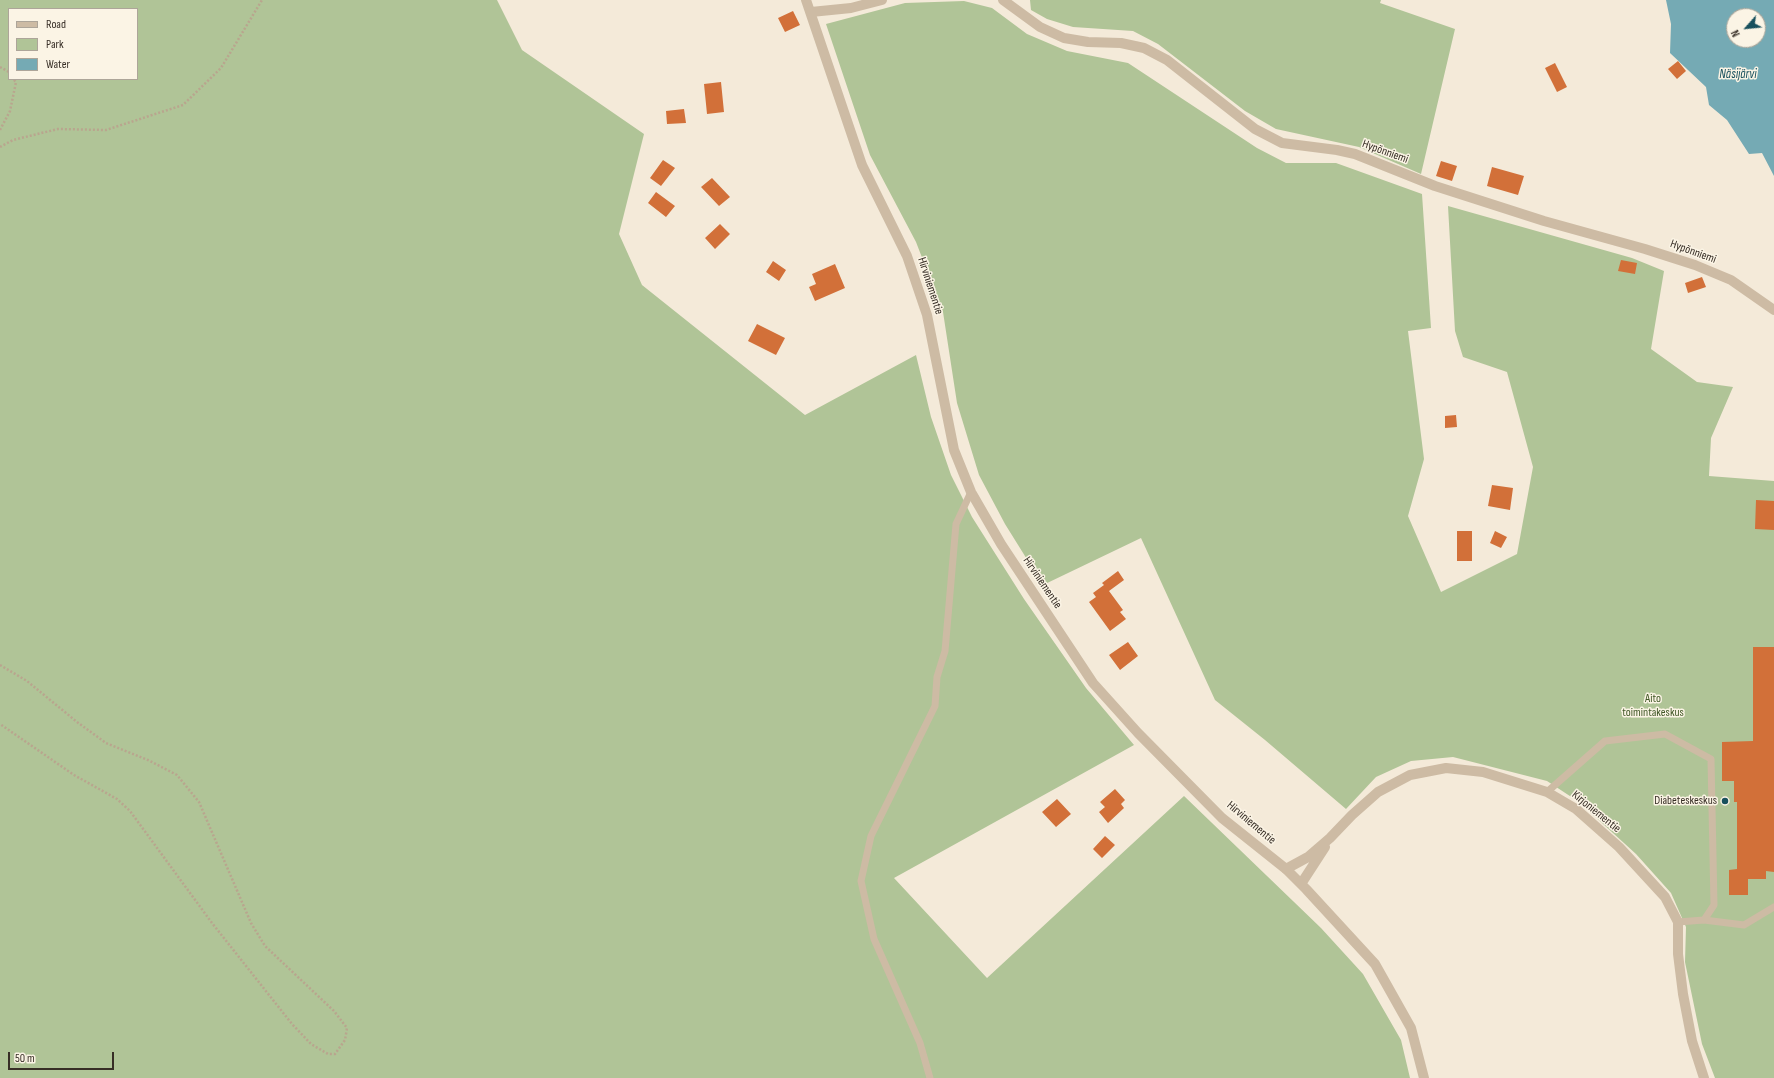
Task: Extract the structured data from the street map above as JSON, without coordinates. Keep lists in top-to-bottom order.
{
  "streets": {
    "street": ["Hypönniemi", "Hirviniementie", "Kirjoniementie"]
  },
  "crossings": [
    ["Hirviniementie", "Kirjoniementie"]
  ],
  "water": ["Näsijärvi"],
  "parks": ["Aito toimintakeskus"],
  "places": ["Diabeteskeskus"],
  "legend": ["Road", "Park", "Water"],
  "scale_bar": "50 m",
  "north": "bottom left"
}
